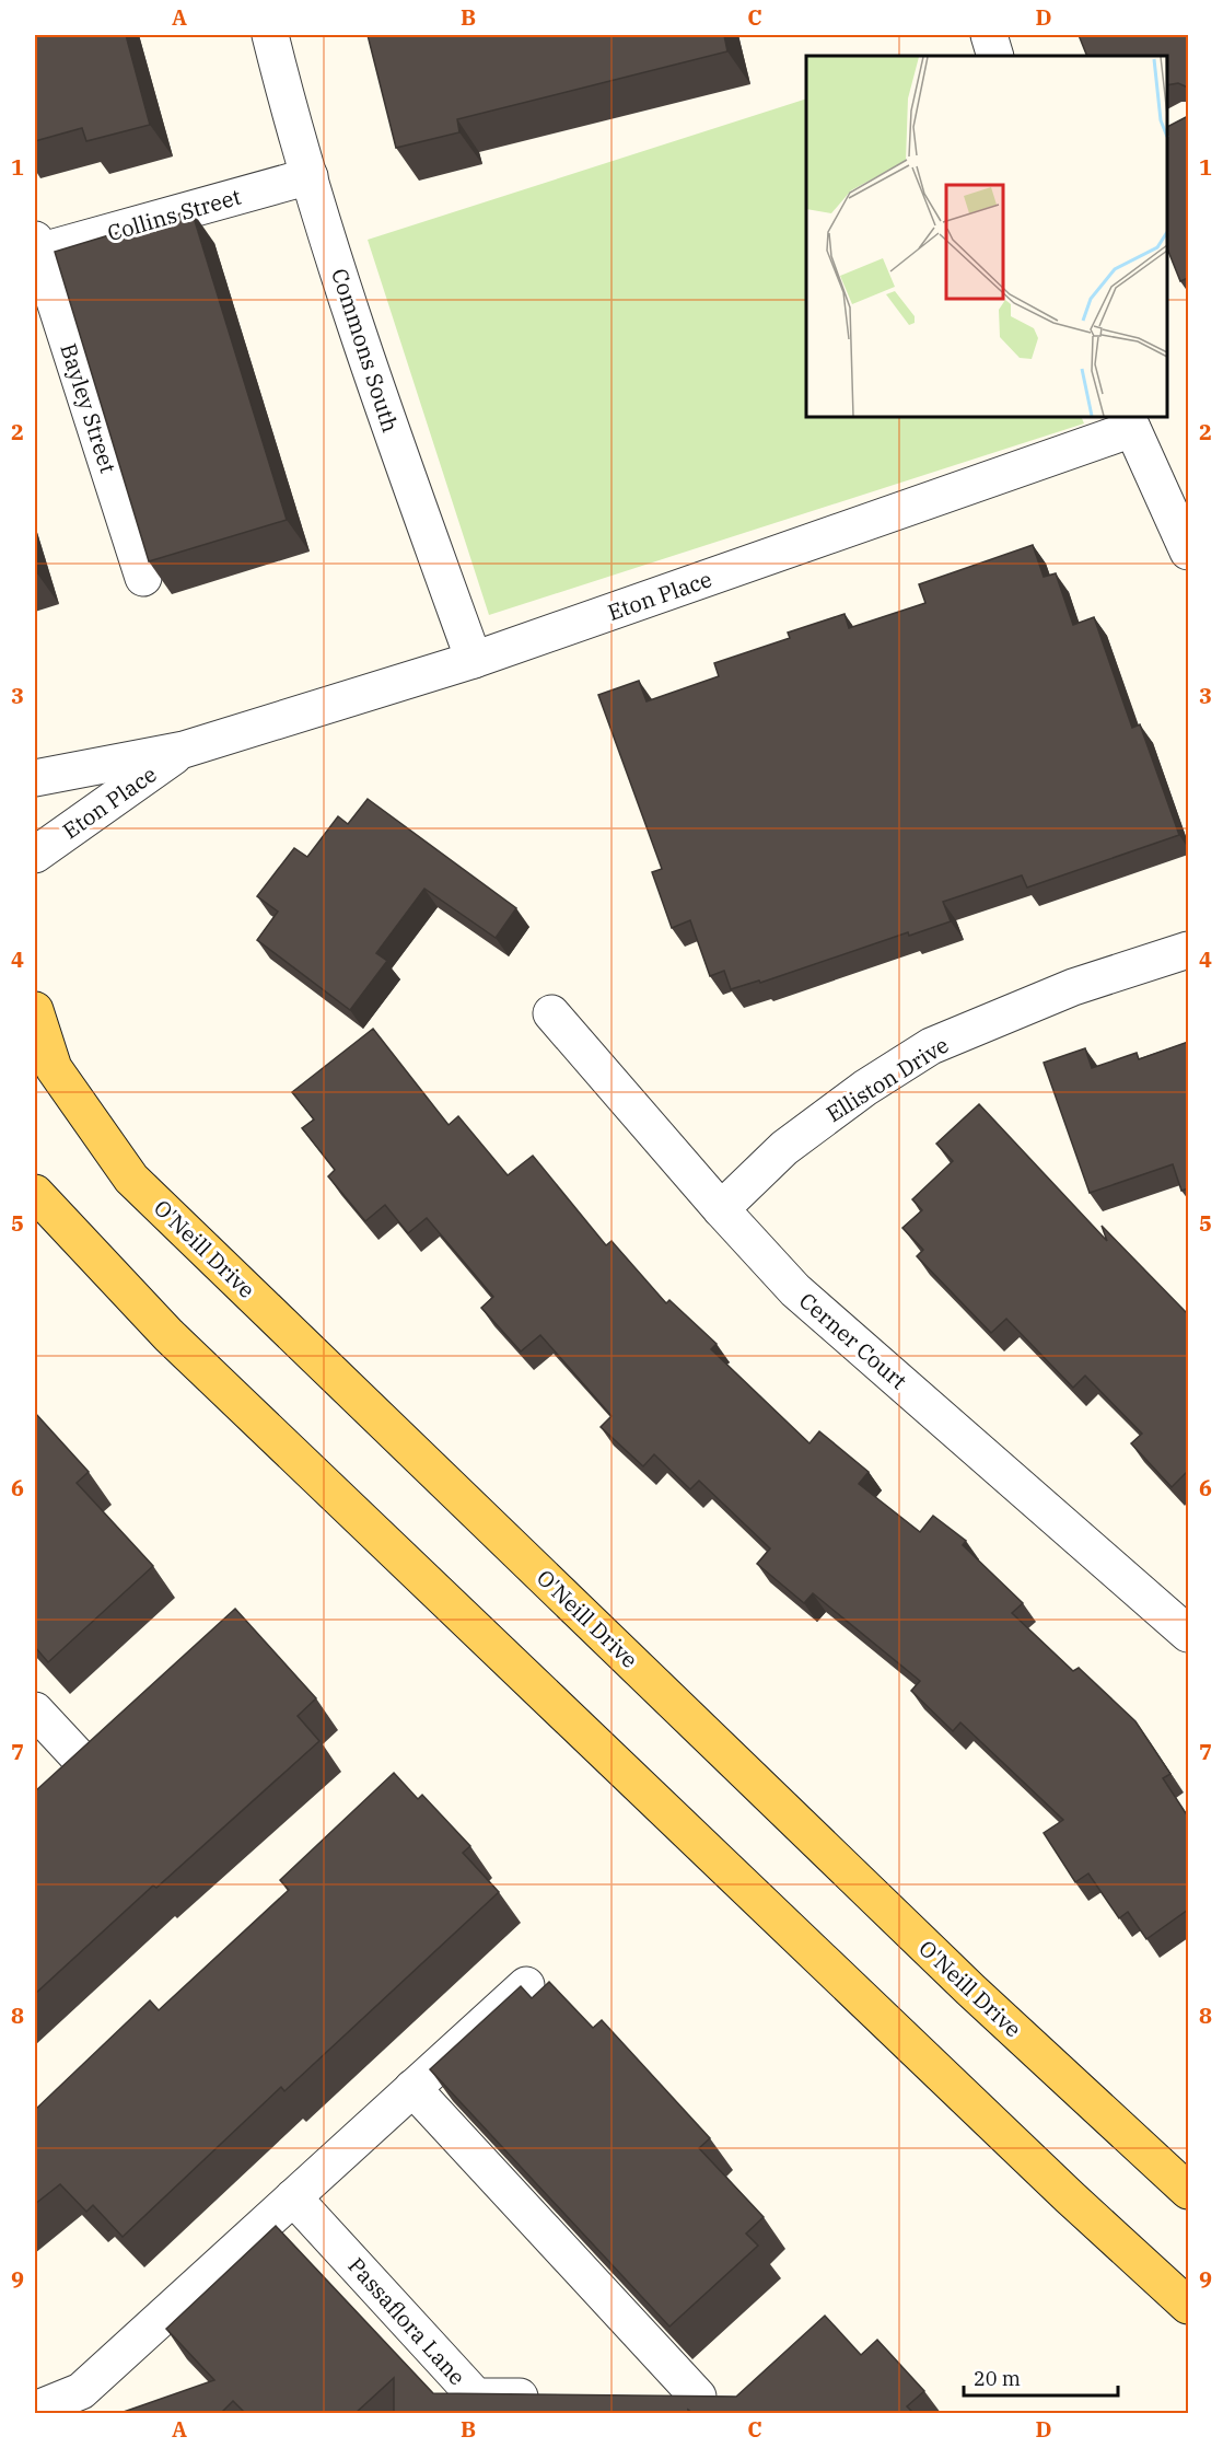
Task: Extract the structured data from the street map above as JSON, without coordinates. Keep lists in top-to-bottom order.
{
  "streets": {
    "main road": ["O'Neill Drive"],
    "street": [
      "Collins Street",
      "Commons South",
      "Bayley Street",
      "Eton Place",
      "Elliston Drive",
      "Cerner Court",
      "Passaflora Lane"
    ]
  },
  "crossings": [
    ["Collins Street", "Commons South"],
    ["Collins Street", "Bayley Street"],
    ["Commons South", "Eton Place"],
    ["Elliston Drive", "Cerner Court"]
  ],
  "scale_bar": "20 m",
  "grid": {
    "columns": [
      "A",
      "B",
      "C",
      "D"
    ],
    "rows": [
      "1",
      "2",
      "3",
      "4",
      "5",
      "6",
      "7",
      "8",
      "9"
    ]
  }
}
